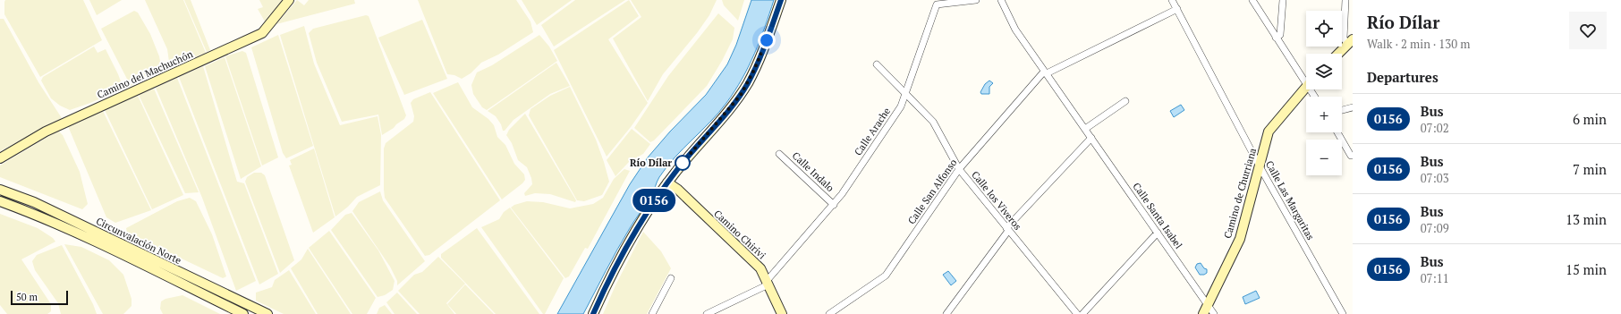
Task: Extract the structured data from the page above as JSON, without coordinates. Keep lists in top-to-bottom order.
{
  "streets": {
    "street": [
      "Camino del Machuchón",
      "Calle Arache",
      "Calle Indalo",
      "Calle San Alfonso",
      "Camino de Churriana",
      "Calle los Viveros",
      "Calle Las Margaritas",
      "Calle Santa Isabel",
      "Camino Chirivi",
      "Circunvalación Norte"
    ]
  },
  "crossings": [
    ["Calle Arache", "Calle Indalo"],
    ["Calle Arache", "Calle los Viveros"],
    ["Calle Arache", "Camino Chirivi"],
    ["Calle San Alfonso", "Calle los Viveros"],
    ["Calle San Alfonso", "Calle Las Margaritas"],
    ["Calle San Alfonso", "Calle Santa Isabel"],
    ["Camino de Churriana", "Calle Las Margaritas"],
    ["Camino de Churriana", "Calle Santa Isabel"]
  ],
  "places": ["Río Dílar"],
  "lines": ["bus line 0156"],
  "scale_bar": "50 m",
  "page": {
    "on_map": "0156",
    "heading": [
      ["Río Dílar", "Walk · 2 min · 130 m"],
      "Departures"
    ],
    "map_buttons": ["+", "−"],
    "list": [
      {
        "mark": "0156",
        "name": "Bus",
        "note": "07:02",
        "value": "6 min"
      },
      {
        "mark": "0156",
        "name": "Bus",
        "note": "07:03",
        "value": "7 min"
      },
      {
        "mark": "0156",
        "name": "Bus",
        "note": "07:09",
        "value": "13 min"
      },
      {
        "mark": "0156",
        "name": "Bus",
        "note": "07:11",
        "value": "15 min"
      }
    ],
    "scale": "50 m"
  }
}
